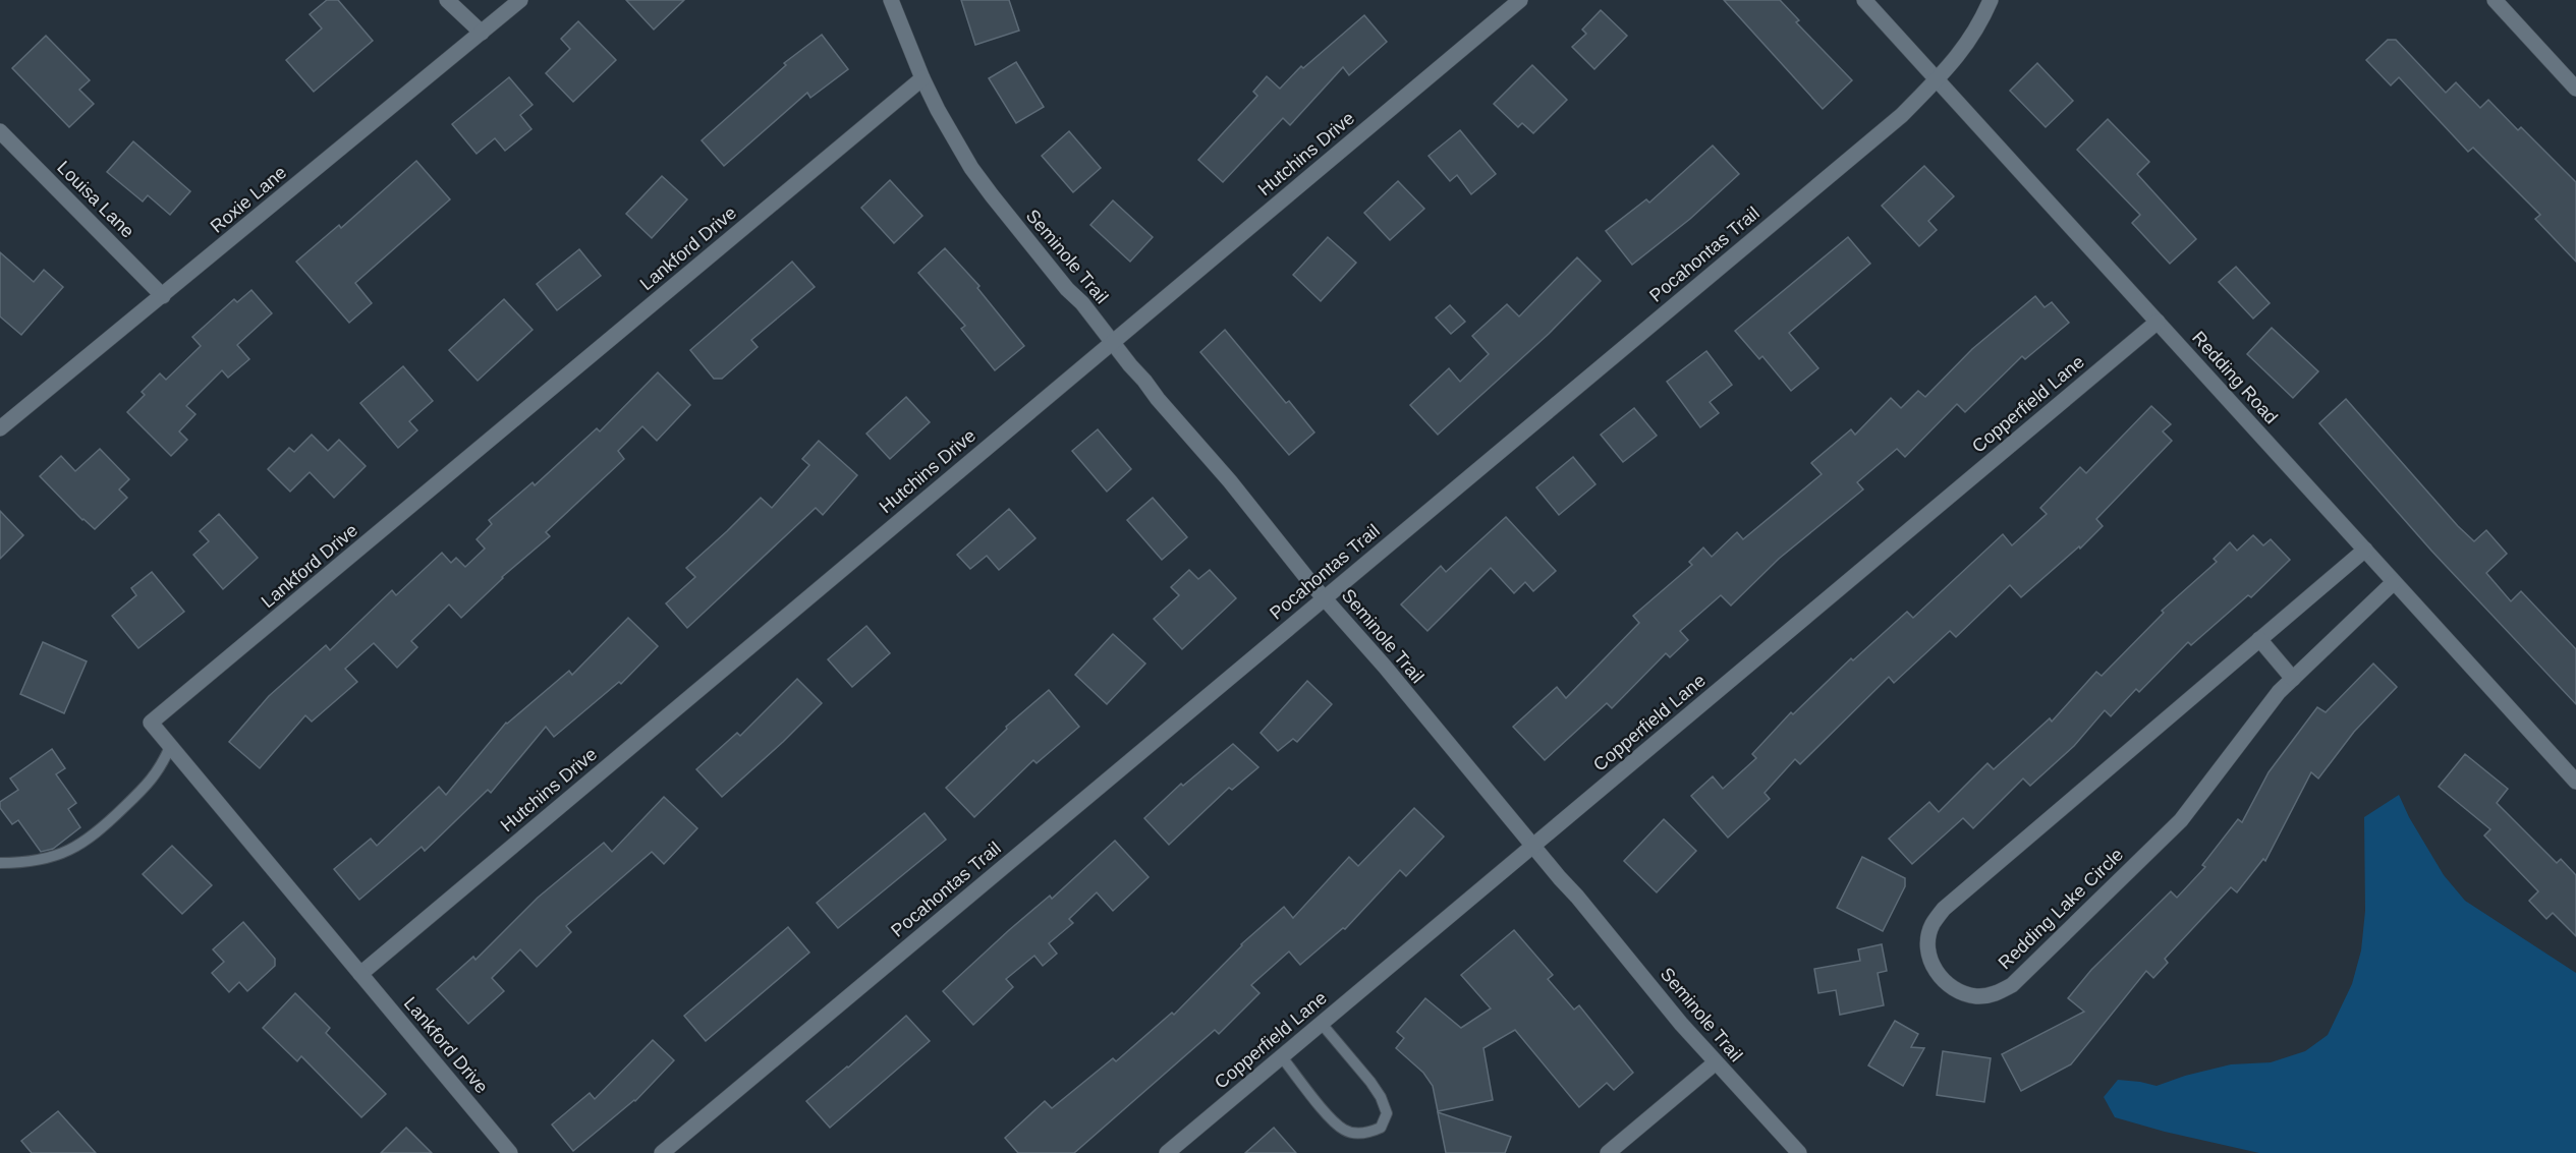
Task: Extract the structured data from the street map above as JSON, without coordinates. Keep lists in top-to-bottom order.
{
  "streets": {
    "street": [
      "Hutchins Drive",
      "Louisa Lane",
      "Roxie Lane",
      "Lankford Drive",
      "Pocahontas Trail",
      "Seminole Trail",
      "Redding Road",
      "Copperfield Lane",
      "Redding Lake Circle"
    ]
  },
  "crossings": [
    ["Hutchins Drive", "Lankford Drive"],
    ["Hutchins Drive", "Seminole Trail"],
    ["Louisa Lane", "Roxie Lane"],
    ["Lankford Drive", "Seminole Trail"],
    ["Pocahontas Trail", "Seminole Trail"],
    ["Pocahontas Trail", "Redding Road"],
    ["Seminole Trail", "Copperfield Lane"],
    ["Redding Road", "Copperfield Lane"],
    ["Redding Road", "Redding Lake Circle"]
  ]
}
